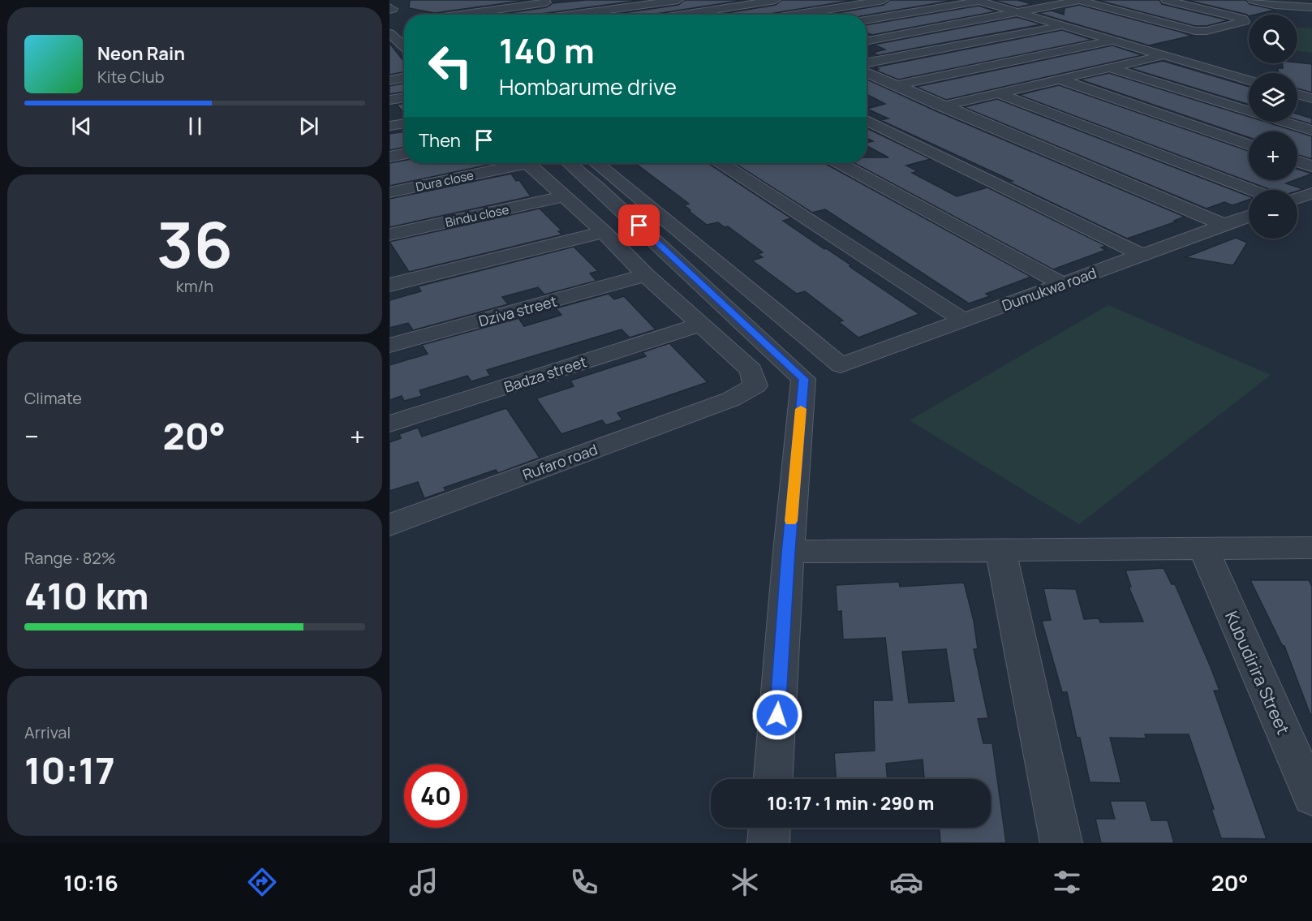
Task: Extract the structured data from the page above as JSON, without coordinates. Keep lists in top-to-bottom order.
{
  "streets": {
    "street": [
      "Dura close",
      "Bindu close",
      "Dumukwa road",
      "Dziva street",
      "Badza street",
      "Rufaro road",
      "Kubudirira Street"
    ]
  },
  "crossings": [
    ["Badza street", "Rufaro road"]
  ],
  "page": {
    "map_buttons": ["+", "−"],
    "turn": ["140 m", "Hombarume drive"],
    "song": ["Neon Rain", "Kite Club"],
    "then": "Then",
    "tile": [
      ["36", "km/h"],
      "Climate",
      ["Range · 82%", "410 km"],
      ["Arrival", "10:17"]
    ],
    "heat": ["−", "20°", "+"],
    "limit": "40",
    "trip": "10:17 · 1 min · 290 m",
    "tabs": ["10:16", "20°"]
  }
}
